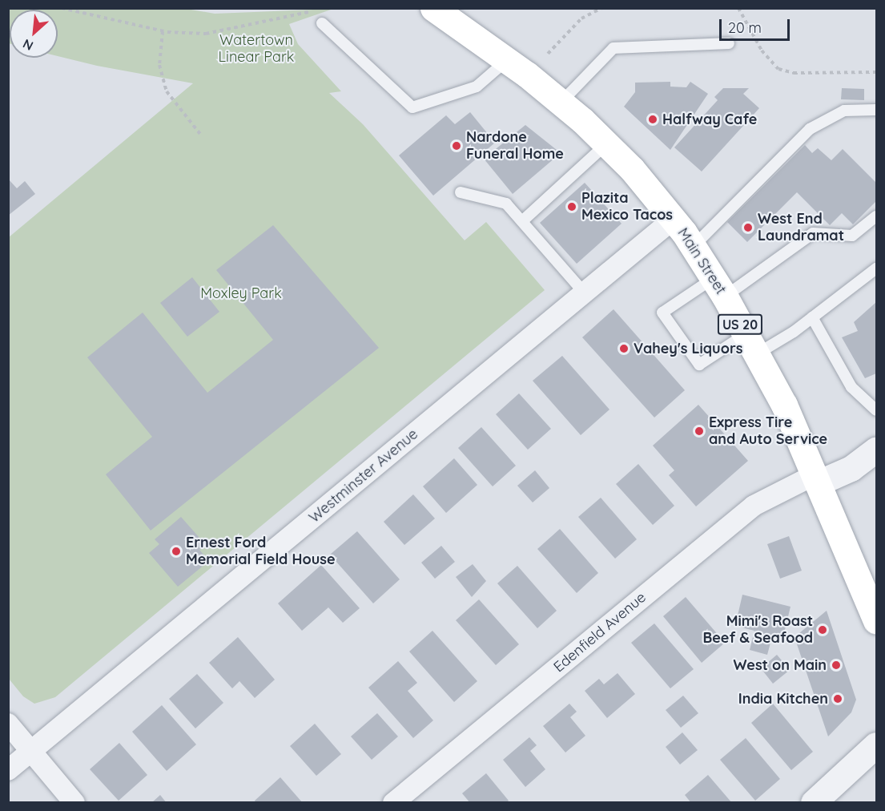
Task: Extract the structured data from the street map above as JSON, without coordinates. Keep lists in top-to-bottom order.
{
  "streets": {
    "main road": ["Main Street", "US 20"],
    "street": ["Westminster Avenue", "Edenfield Avenue"]
  },
  "crossings": [
    ["Main Street", "Westminster Avenue"],
    ["Main Street", "Edenfield Avenue"]
  ],
  "parks": ["Watertown Linear Park", "Moxley Park"],
  "places": [
    "Halfway Cafe",
    "Nardone Funeral Home",
    "Plazita Mexico Tacos",
    "West End Laundramat",
    "Vahey's Liquors",
    "Express Tire and Auto Service",
    "Ernest Ford Memorial Field House",
    "Mimi's Roast Beef & Seafood",
    "West on Main",
    "India Kitchen"
  ],
  "scale_bar": "20 m",
  "north": "bottom left"
}
